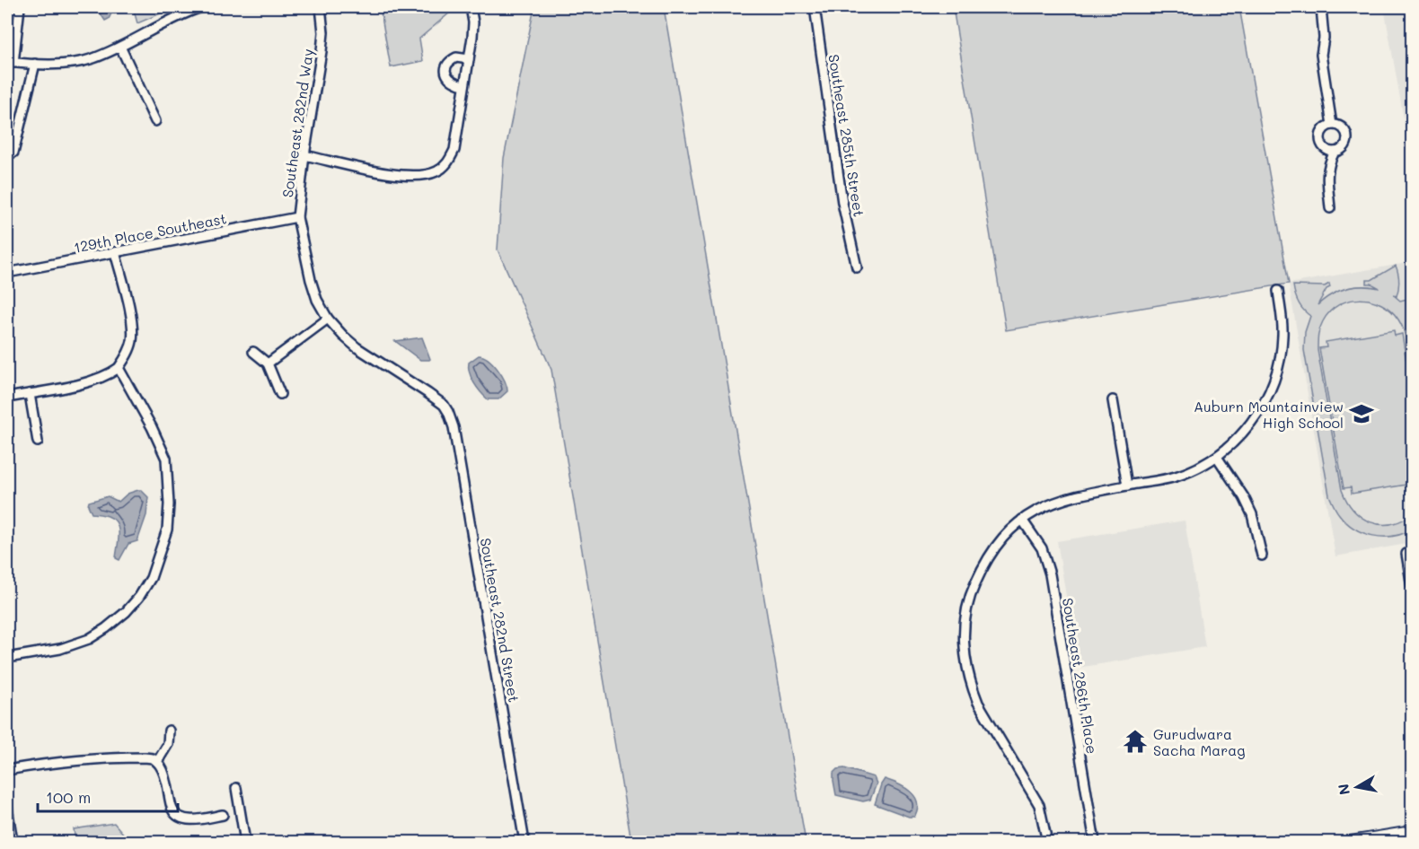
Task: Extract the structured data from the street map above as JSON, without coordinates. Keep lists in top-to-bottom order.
{
  "streets": {
    "street": [
      "Southeast 282nd Way",
      "Southeast 285th Street",
      "129th Place Southeast",
      "Southeast 282nd Street",
      "Southeast 286th Place"
    ]
  },
  "crossings": [
    ["Southeast 282nd Way", "129th Place Southeast"],
    ["Southeast 282nd Way", "Southeast 282nd Street"]
  ],
  "places": {
    "school or university": ["Auburn Mountainview High School"],
    "temple": ["Gurudwara Sacha Marag"]
  },
  "scale_bar": "100 m",
  "north": "left"
}
